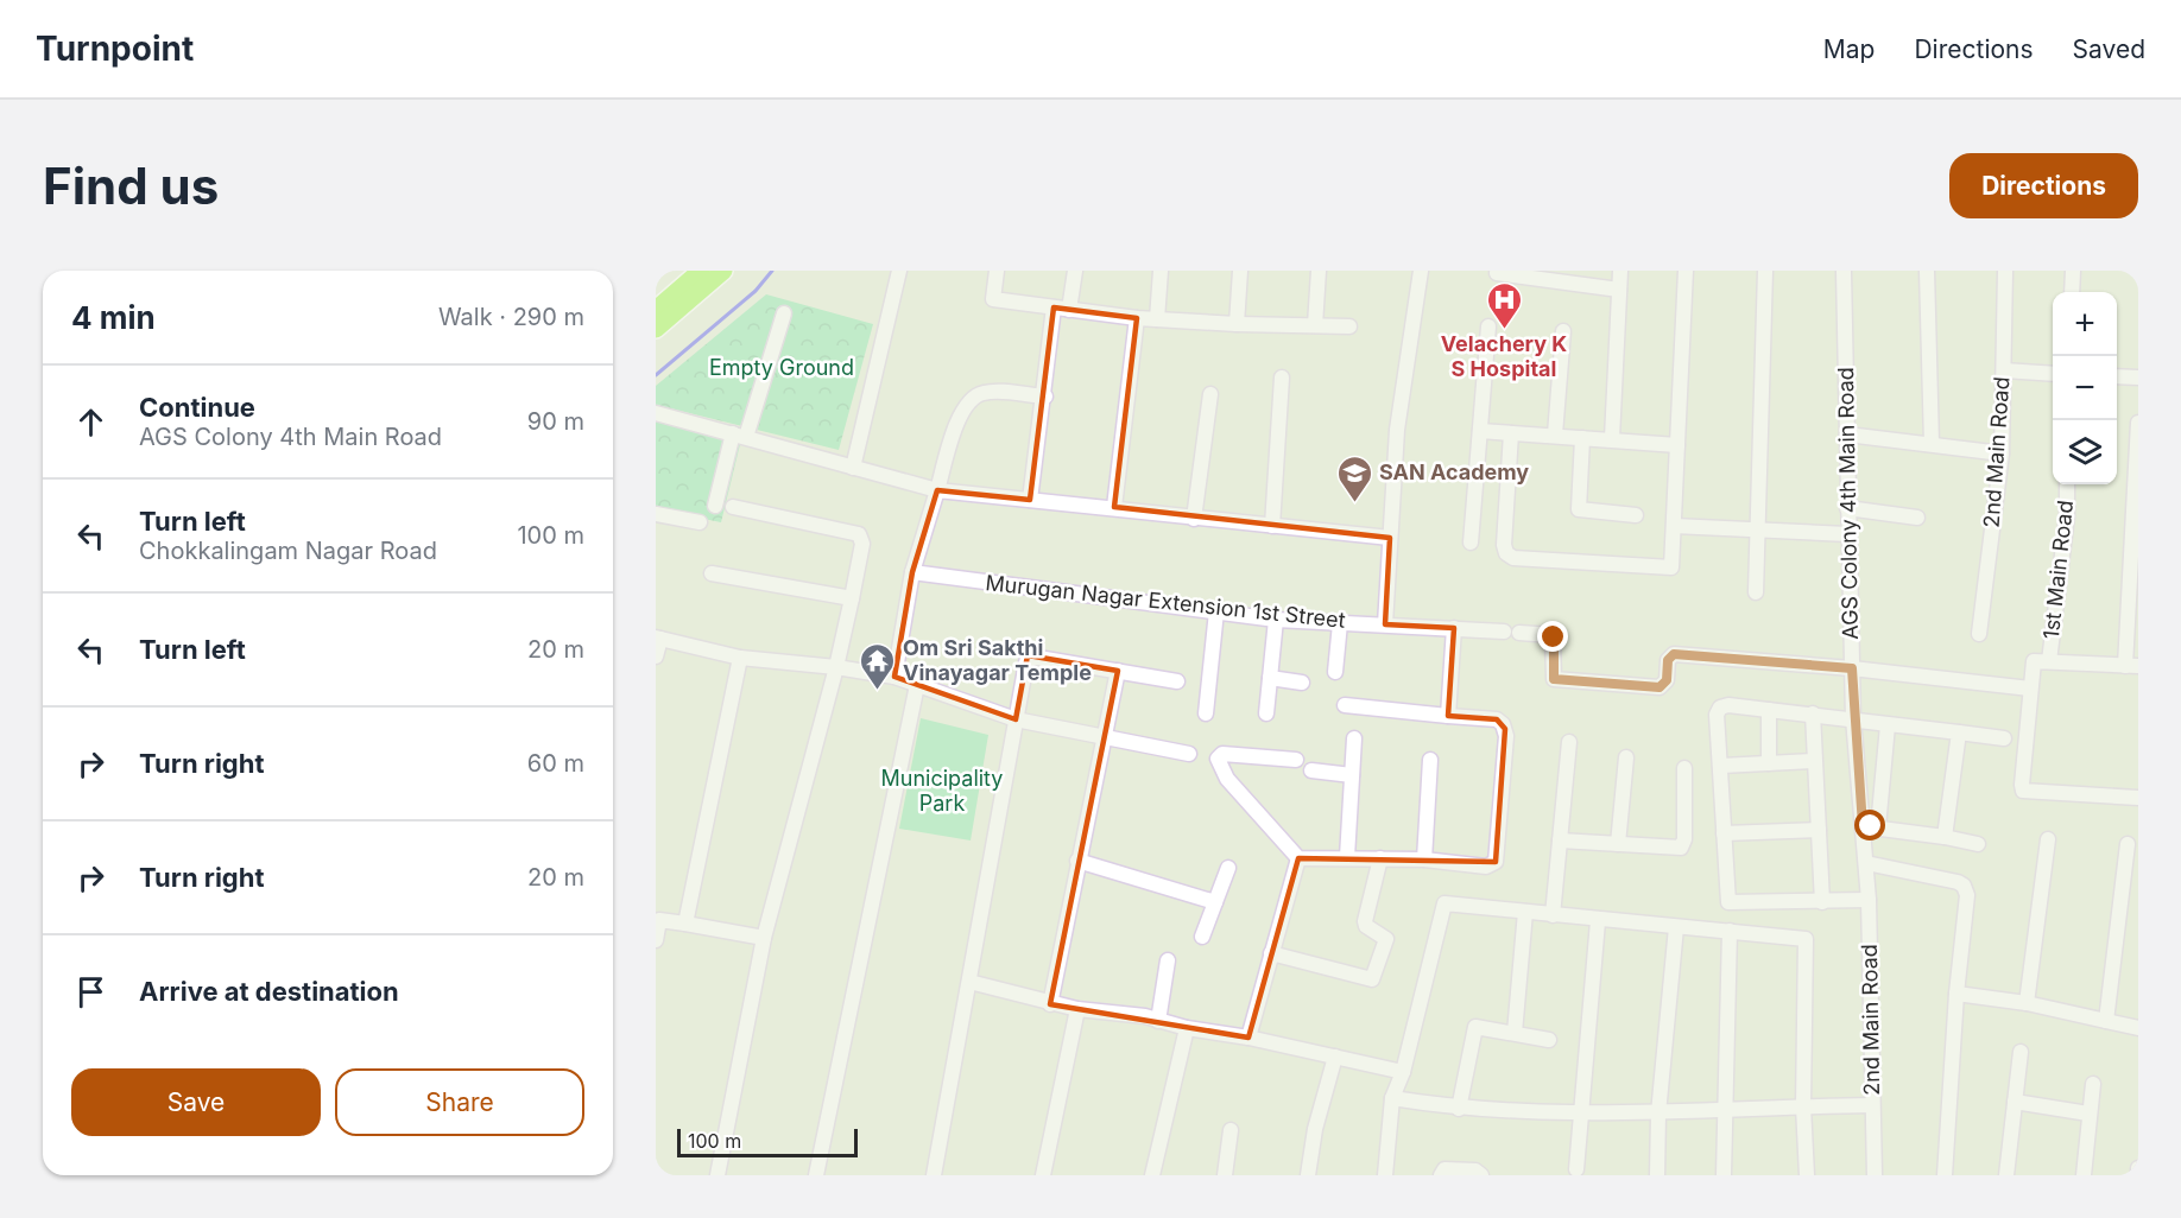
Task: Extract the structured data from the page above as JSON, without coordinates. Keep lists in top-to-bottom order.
{
  "streets": {
    "street": [
      "2nd Main Road",
      "AGS Colony 4th Main Road",
      "1st Main Road",
      "Murugan Nagar Extension 1st Street"
    ]
  },
  "crossings": [
    ["2nd Main Road", "AGS Colony 4th Main Road"],
    ["AGS Colony 4th Main Road", "Murugan Nagar Extension 1st Street"]
  ],
  "parks": ["Empty Ground", "Municipality Park"],
  "places": {
    "hospital": ["Velachery K S Hospital"],
    "school or university": ["SAN Academy"],
    "temple": ["Om Sri Sakthi Vinayagar Temple"]
  },
  "scale_bar": "100 m",
  "page": {
    "header": "Turnpoint",
    "nav": ["Map", "Directions", "Saved"],
    "buttons": [
      "Directions",
      ["Save", "Share"]
    ],
    "title": "Find us",
    "heading": ["4 min", "Walk · 290 m"],
    "map_buttons": ["+", "−"],
    "list": [
      ["Continue", "AGS Colony 4th Main Road", "90 m"],
      ["Turn left", "Chokkalingam Nagar Road", "100 m"],
      ["Turn left", "20 m"],
      ["Turn right", "60 m"],
      ["Turn right", "20 m"],
      "Arrive at destination"
    ],
    "scale": "100 m"
  }
}
